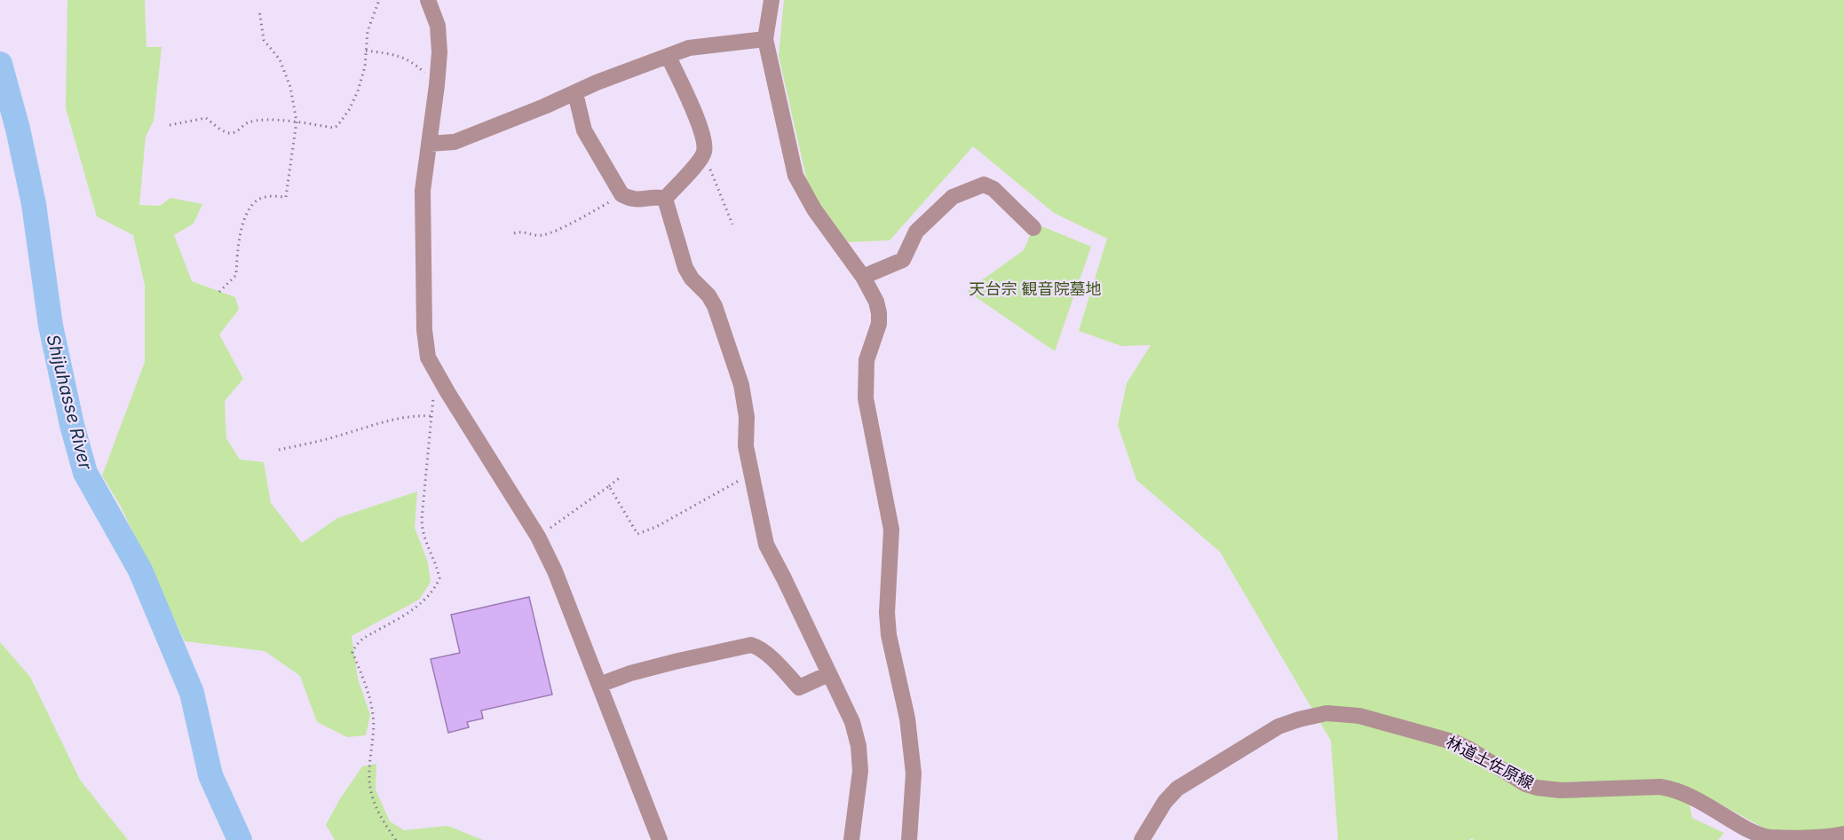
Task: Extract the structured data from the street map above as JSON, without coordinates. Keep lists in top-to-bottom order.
{
  "streets": {
    "street": ["林道土佐原線"]
  },
  "water": ["Shijuhasse River"],
  "parks": ["天台宗 観音院墓地"]
}
